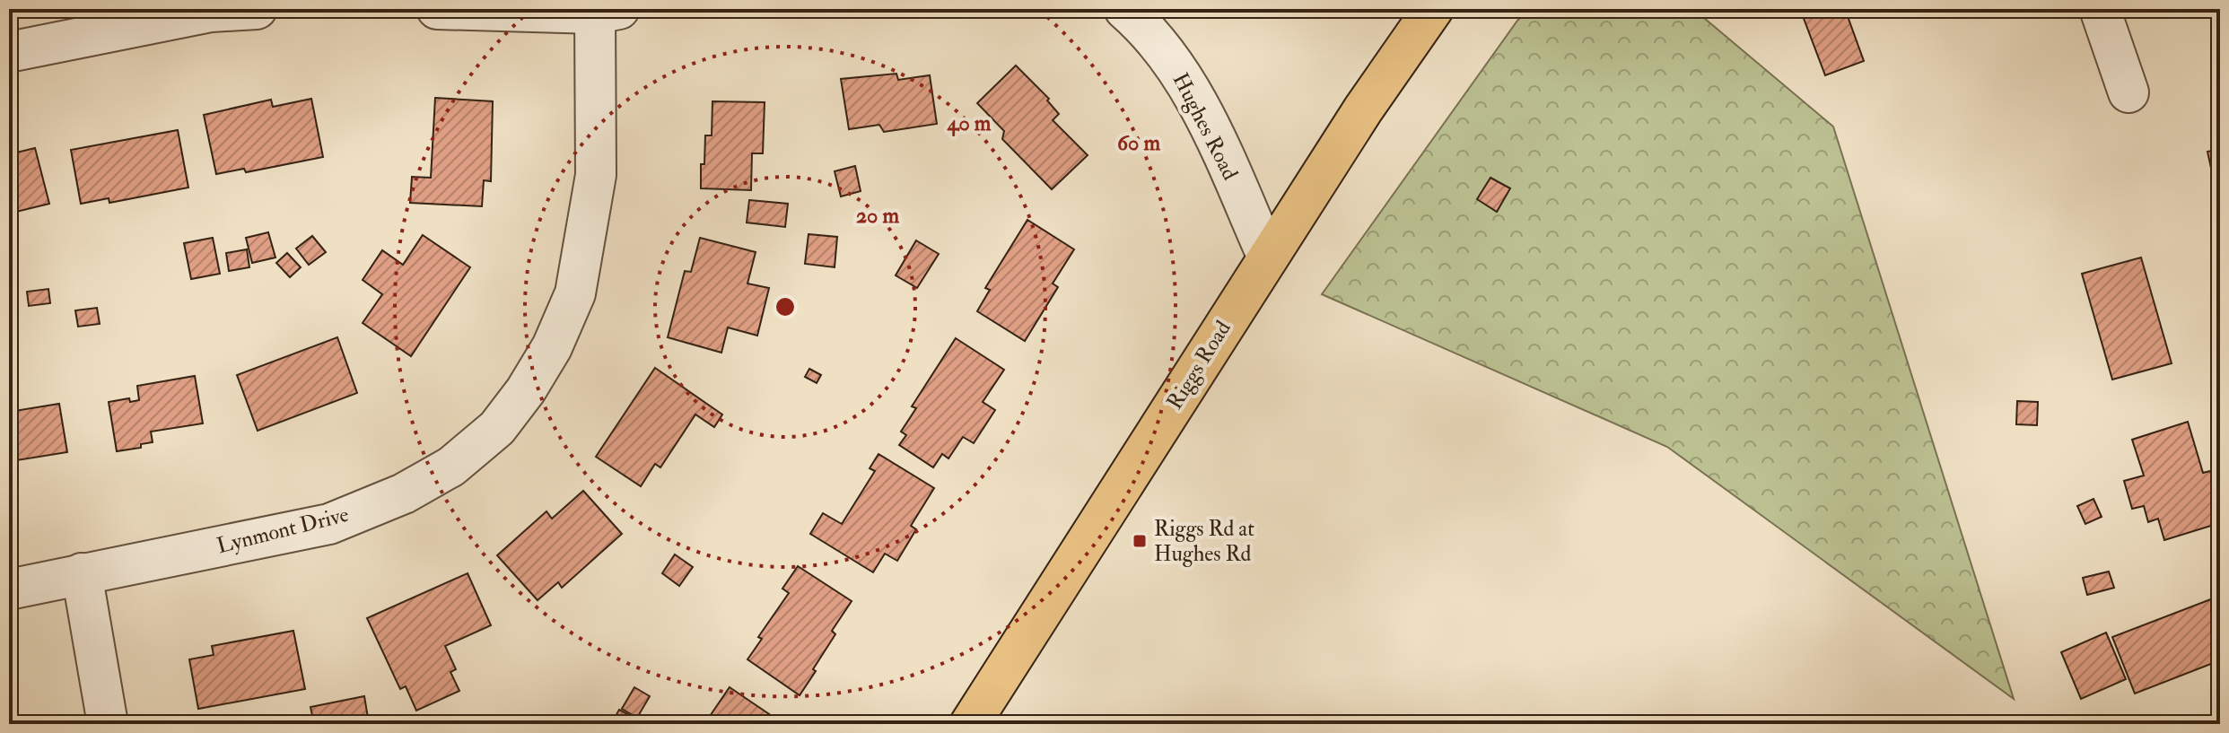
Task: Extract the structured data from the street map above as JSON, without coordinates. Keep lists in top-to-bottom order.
{
  "streets": {
    "main road": ["Riggs Road"],
    "street": ["Hughes Road", "Lynmont Drive"]
  },
  "crossings": [
    ["Hughes Road", "Riggs Road"]
  ],
  "places": {
    "transit": ["Riggs Rd at Hughes Rd"]
  },
  "rings": ["40 m", "60 m", "20 m"]
}
